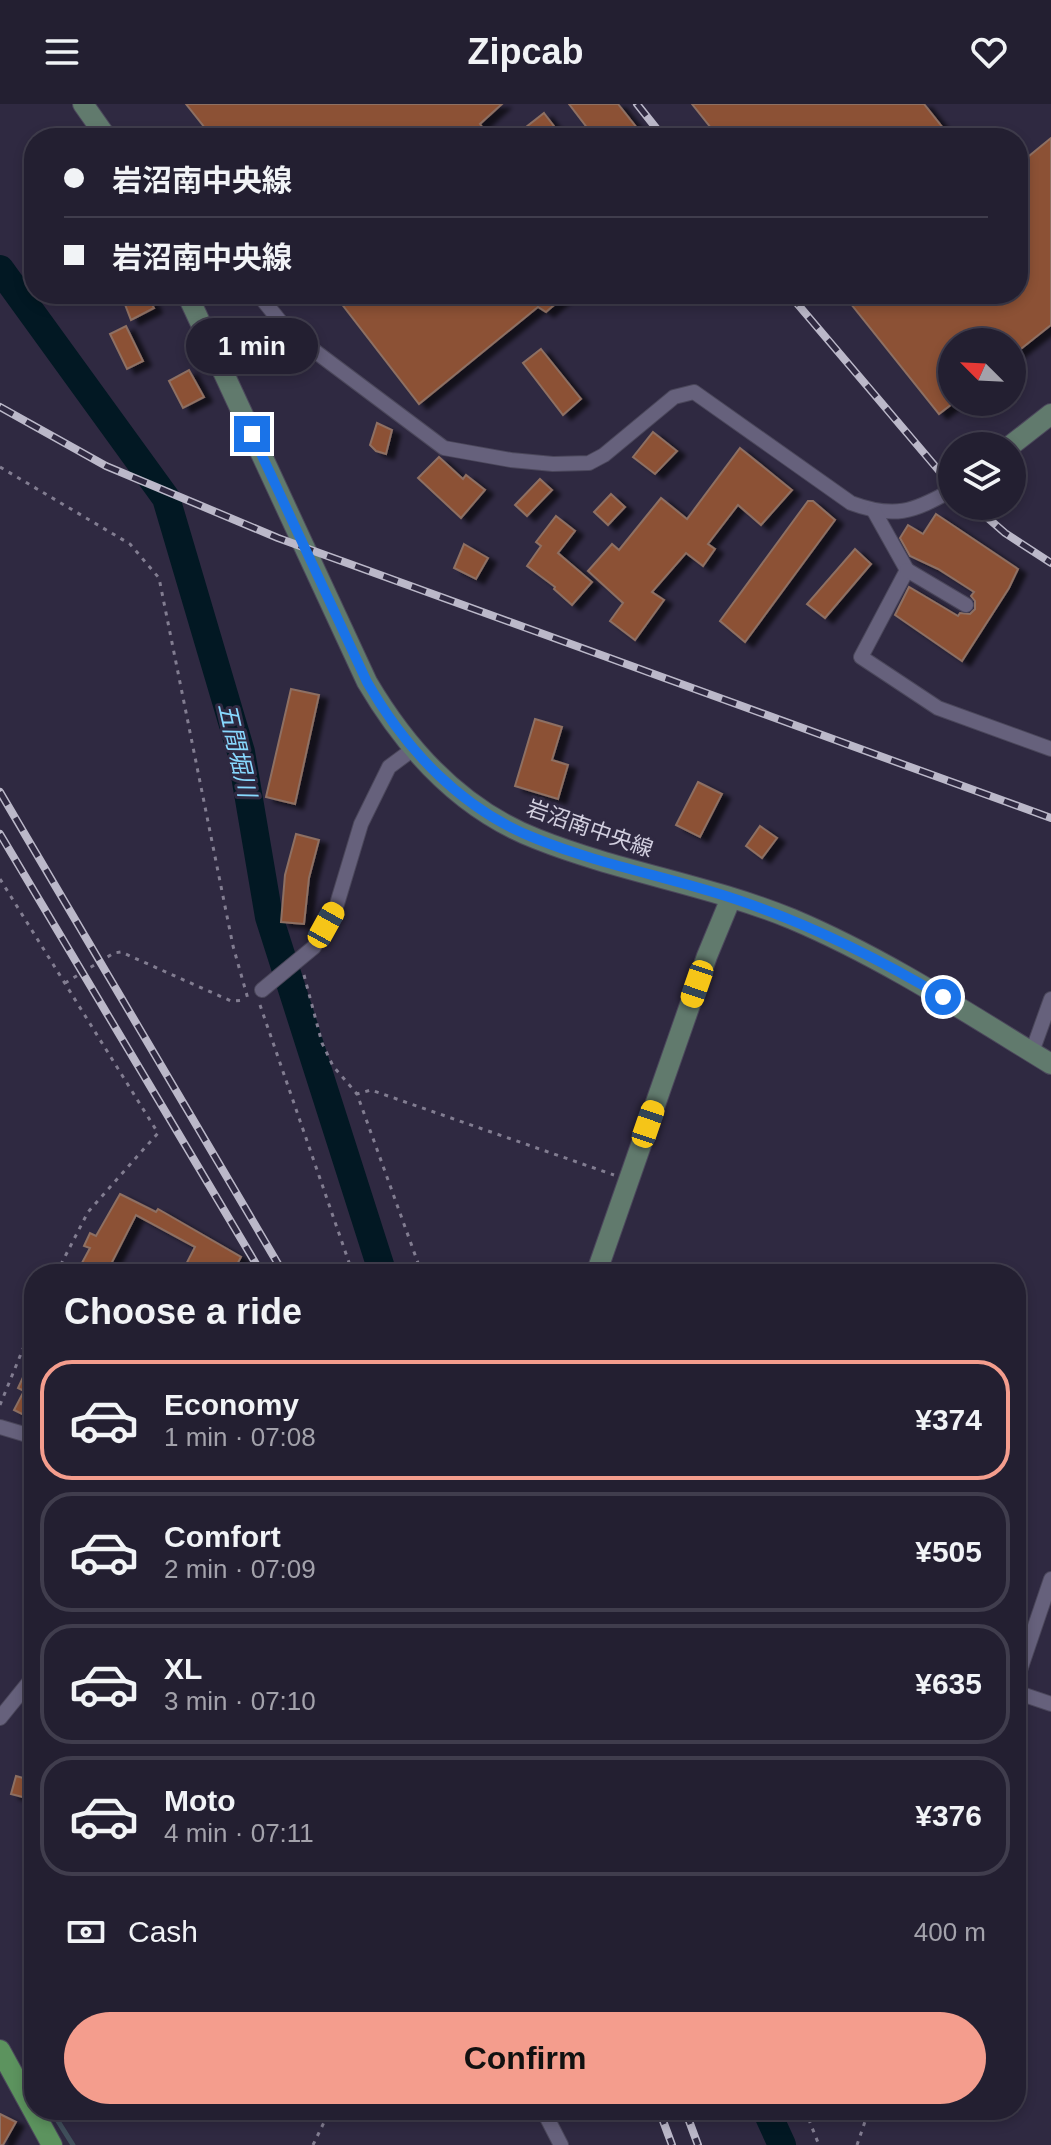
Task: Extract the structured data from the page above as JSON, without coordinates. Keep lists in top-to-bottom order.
{
  "streets": {
    "street": ["岩沼南中央線"]
  },
  "water": ["五間堀川"],
  "north": "top left",
  "page": {
    "header": "Zipcab",
    "banner": ["岩沼南中央線", "岩沼南中央線"],
    "bubble": "1 min",
    "heading": "Choose a ride",
    "list": [
      {
        "name": "Economy",
        "note": "1 min · 07:08",
        "value": "¥374"
      },
      {
        "name": "Comfort",
        "note": "2 min · 07:09",
        "value": "¥505"
      },
      {
        "name": "XL",
        "note": "3 min · 07:10",
        "value": "¥635"
      },
      {
        "name": "Moto",
        "note": "4 min · 07:11",
        "value": "¥376"
      }
    ],
    "pay": ["Cash", "400 m"],
    "buttons": "Confirm"
  }
}
